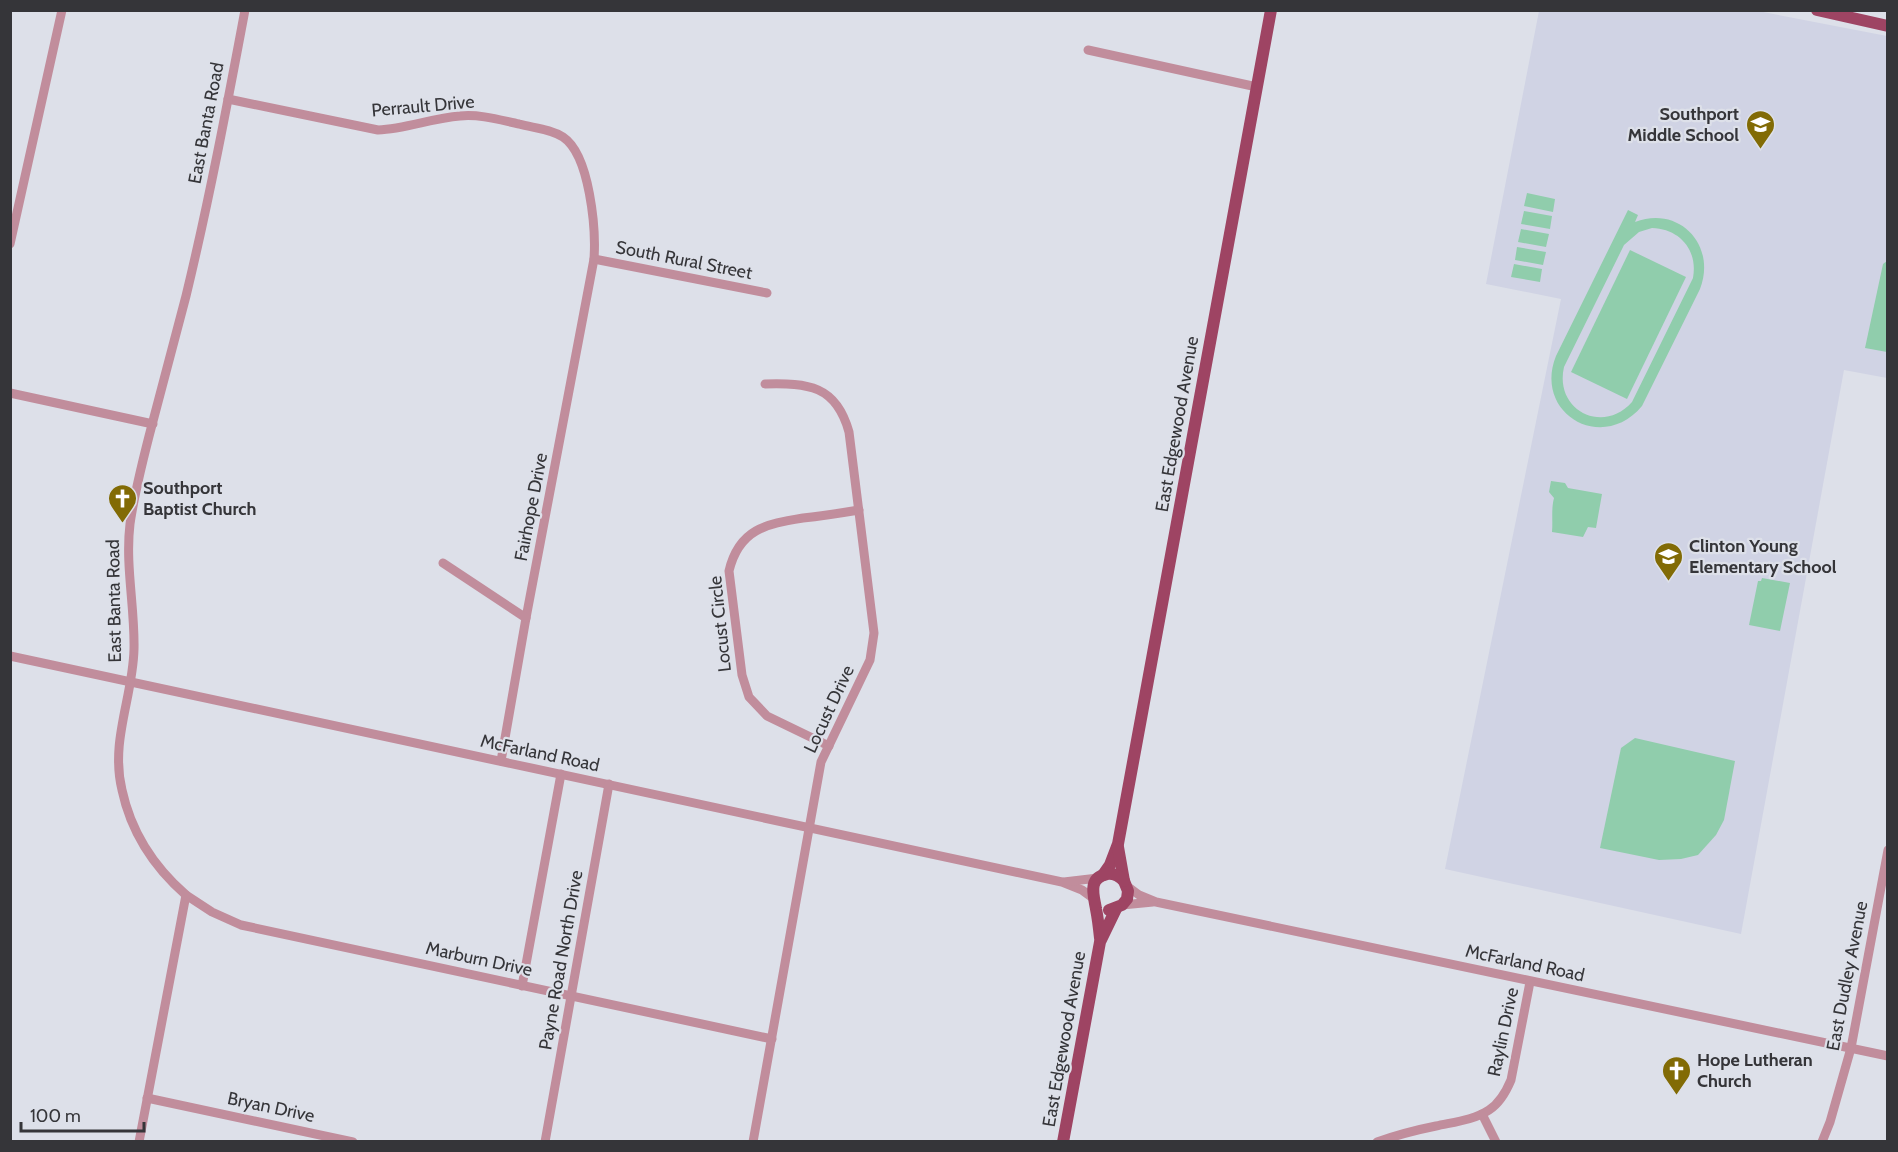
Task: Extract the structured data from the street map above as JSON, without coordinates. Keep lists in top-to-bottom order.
{
  "streets": {
    "main road": ["East Edgewood Avenue"],
    "street": [
      "Perrault Drive",
      "East Banta Road",
      "South Rural Street",
      "Fairhope Drive",
      "Locust Circle",
      "Locust Drive",
      "McFarland Road",
      "Marburn Drive",
      "Payne Road North Drive",
      "East Dudley Avenue",
      "Raylin Drive",
      "Bryan Drive"
    ]
  },
  "crossings": [
    ["Perrault Drive", "East Banta Road"],
    ["Perrault Drive", "South Rural Street"],
    ["Perrault Drive", "Fairhope Drive"],
    ["East Banta Road", "McFarland Road"],
    ["East Banta Road", "Marburn Drive"],
    ["South Rural Street", "Fairhope Drive"],
    ["East Edgewood Avenue", "McFarland Road"],
    ["Fairhope Drive", "McFarland Road"],
    ["Locust Circle", "Locust Drive"],
    ["Locust Drive", "McFarland Road"],
    ["Locust Drive", "Marburn Drive"],
    ["McFarland Road", "Payne Road North Drive"],
    ["McFarland Road", "East Dudley Avenue"],
    ["McFarland Road", "Raylin Drive"],
    ["Marburn Drive", "Payne Road North Drive"]
  ],
  "places": {
    "school or university": ["Southport Middle School", "Clinton Young Elementary School"],
    "church": ["Southport Baptist Church", "Hope Lutheran Church"]
  },
  "scale_bar": "100 m"
}
